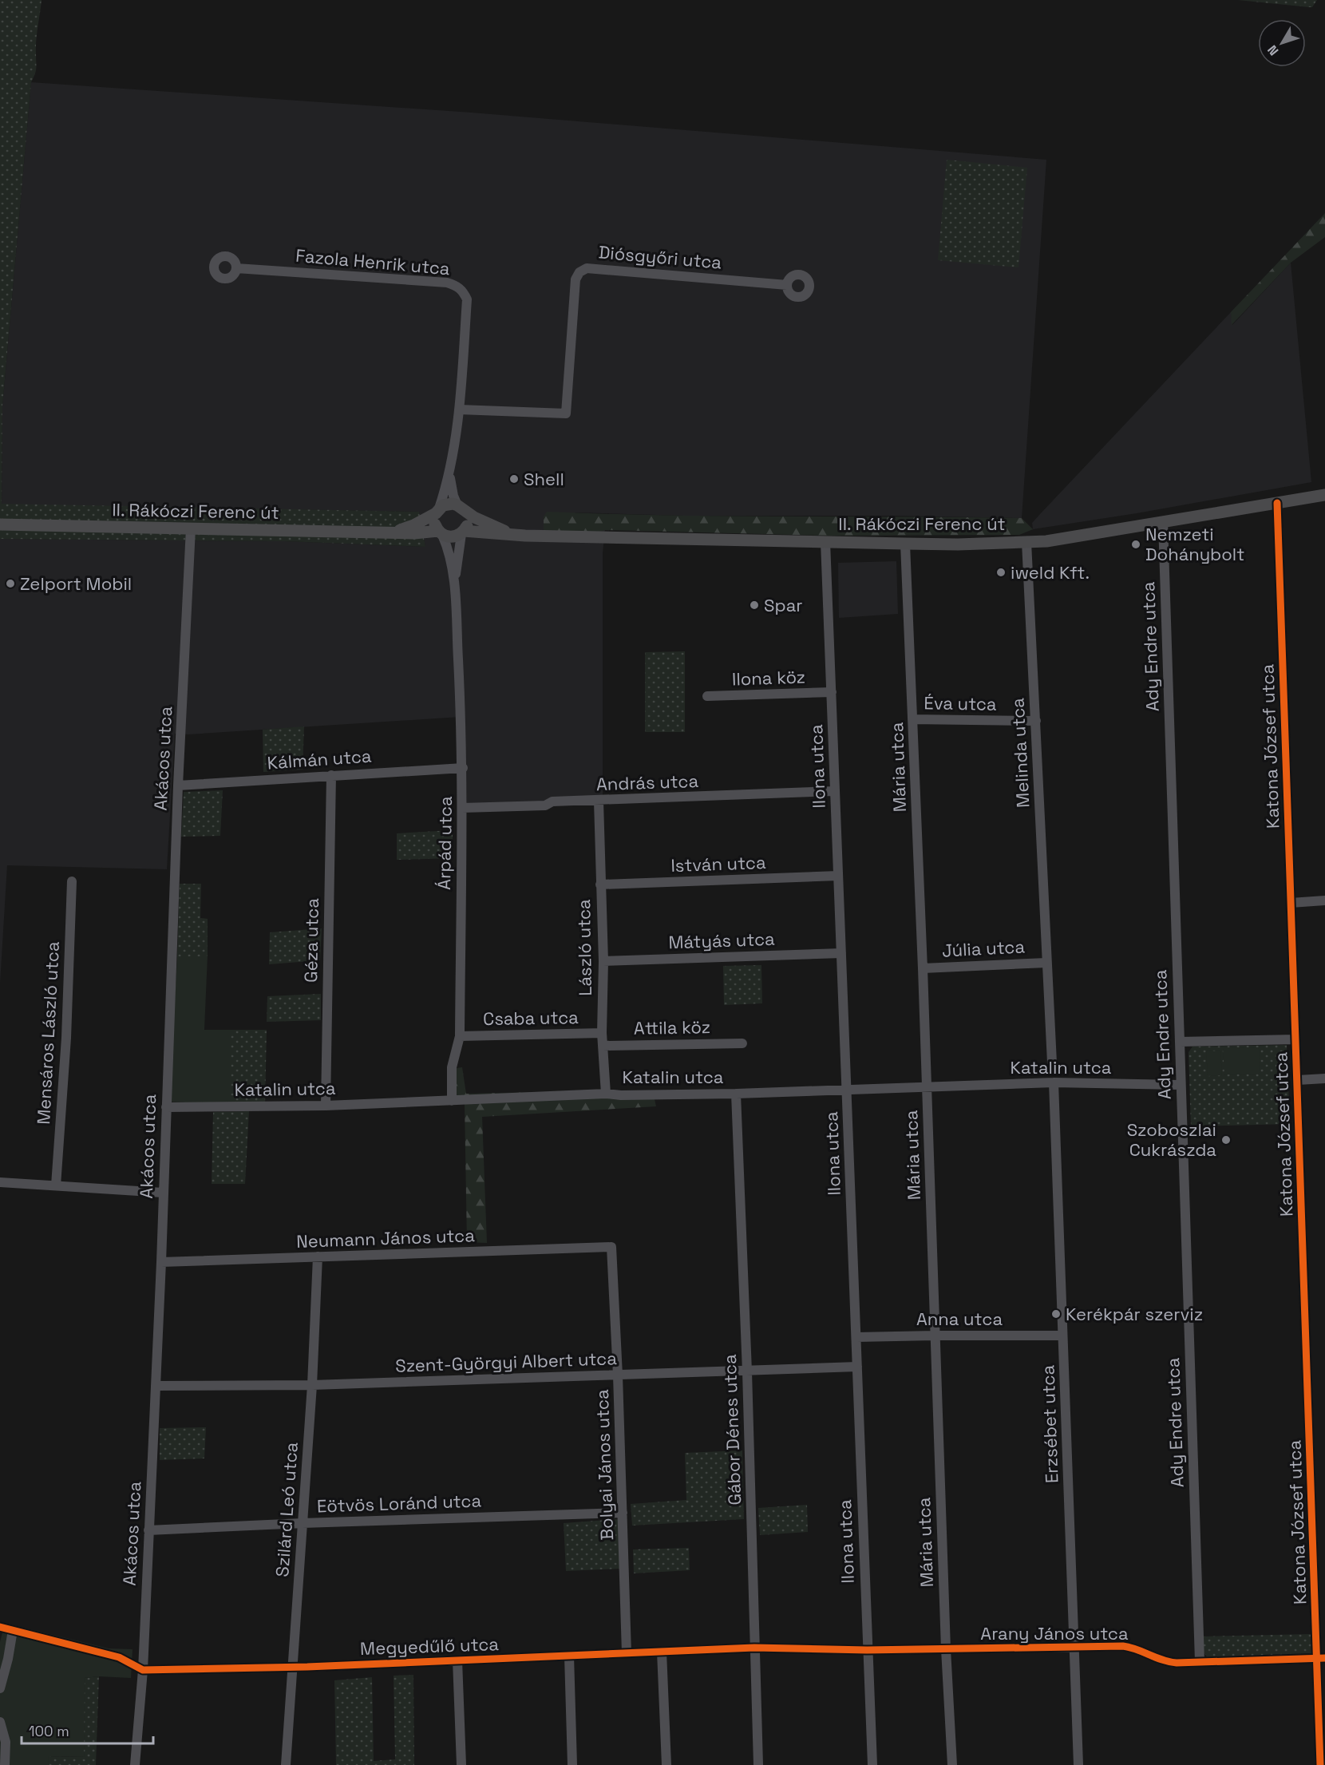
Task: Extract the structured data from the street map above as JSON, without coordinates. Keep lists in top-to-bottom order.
{
  "streets": {
    "main road": ["II. Rákóczi Ferenc út"],
    "street": [
      "Diósgyőri utca",
      "Fazola Henrik utca",
      "Ady Endre utca",
      "Ilona köz",
      "Éva utca",
      "Katona József utca",
      "Melinda utca",
      "Akácos utca",
      "Kálmán utca",
      "Ilona utca",
      "Mária utca",
      "András utca",
      "Árpád utca",
      "István utca",
      "Géza utca",
      "Mátyás utca",
      "László utca",
      "Júlia utca",
      "Csaba utca",
      "Attila köz",
      "Mensáros László utca",
      "Katalin utca",
      "Neumann János utca",
      "Anna utca",
      "Szent-Györgyi Albert utca",
      "Erzsébet utca",
      "Gábor Dénes utca",
      "Bolyai János utca",
      "Eötvös Loránd utca",
      "Szilárd Leó utca",
      "Arany János utca",
      "Megyedűlő utca"
    ]
  },
  "crossings": [
    ["Diósgyőri utca", "Fazola Henrik utca"],
    ["II. Rákóczi Ferenc út", "Ady Endre utca"],
    ["II. Rákóczi Ferenc út", "Katona József utca"],
    ["II. Rákóczi Ferenc út", "Melinda utca"],
    ["II. Rákóczi Ferenc út", "Akácos utca"],
    ["II. Rákóczi Ferenc út", "Ilona utca"],
    ["II. Rákóczi Ferenc út", "Mária utca"],
    ["II. Rákóczi Ferenc út", "Árpád utca"],
    ["Ady Endre utca", "Katalin utca"],
    ["Ady Endre utca", "Arany János utca"],
    ["Ilona köz", "Ilona utca"],
    ["Éva utca", "Melinda utca"],
    ["Éva utca", "Mária utca"],
    ["Katona József utca", "Arany János utca"],
    ["Melinda utca", "Júlia utca"],
    ["Akácos utca", "Kálmán utca"],
    ["Akácos utca", "Katalin utca"],
    ["Akácos utca", "Neumann János utca"],
    ["Akácos utca", "Szent-Györgyi Albert utca"],
    ["Akácos utca", "Eötvös Loránd utca"],
    ["Akácos utca", "Megyedűlő utca"],
    ["Kálmán utca", "Árpád utca"],
    ["Kálmán utca", "Géza utca"],
    ["Ilona utca", "András utca"],
    ["Ilona utca", "István utca"],
    ["Ilona utca", "Mátyás utca"],
    ["Ilona utca", "Katalin utca"],
    ["Ilona utca", "Anna utca"],
    ["Ilona utca", "Szent-Györgyi Albert utca"],
    ["Ilona utca", "Arany János utca"],
    ["Ilona utca", "Megyedűlő utca"],
    ["Mária utca", "Júlia utca"],
    ["Mária utca", "Katalin utca"],
    ["Mária utca", "Anna utca"],
    ["Mária utca", "Arany János utca"],
    ["András utca", "Árpád utca"],
    ["András utca", "László utca"],
    ["Árpád utca", "Csaba utca"],
    ["Árpád utca", "Katalin utca"],
    ["István utca", "László utca"],
    ["Géza utca", "Katalin utca"],
    ["Mátyás utca", "László utca"],
    ["László utca", "Csaba utca"],
    ["László utca", "Attila köz"],
    ["László utca", "Katalin utca"],
    ["Katalin utca", "Erzsébet utca"],
    ["Katalin utca", "Gábor Dénes utca"],
    ["Neumann János utca", "Bolyai János utca"],
    ["Neumann János utca", "Szilárd Leó utca"],
    ["Anna utca", "Erzsébet utca"],
    ["Szent-Györgyi Albert utca", "Gábor Dénes utca"],
    ["Szent-Györgyi Albert utca", "Bolyai János utca"],
    ["Szent-Györgyi Albert utca", "Szilárd Leó utca"],
    ["Erzsébet utca", "Arany János utca"],
    ["Gábor Dénes utca", "Megyedűlő utca"],
    ["Bolyai János utca", "Eötvös Loránd utca"],
    ["Bolyai János utca", "Megyedűlő utca"],
    ["Eötvös Loránd utca", "Szilárd Leó utca"],
    ["Szilárd Leó utca", "Megyedűlő utca"],
    ["Arany János utca", "Megyedűlő utca"]
  ],
  "places": [
    "Shell",
    "Nemzeti Dohánybolt",
    "iweld Kft.",
    "Zelport Mobil",
    "Spar",
    "Szoboszlai Cukrászda",
    "Kerékpár szerviz"
  ],
  "scale_bar": "100 m",
  "north": "bottom left"
}
